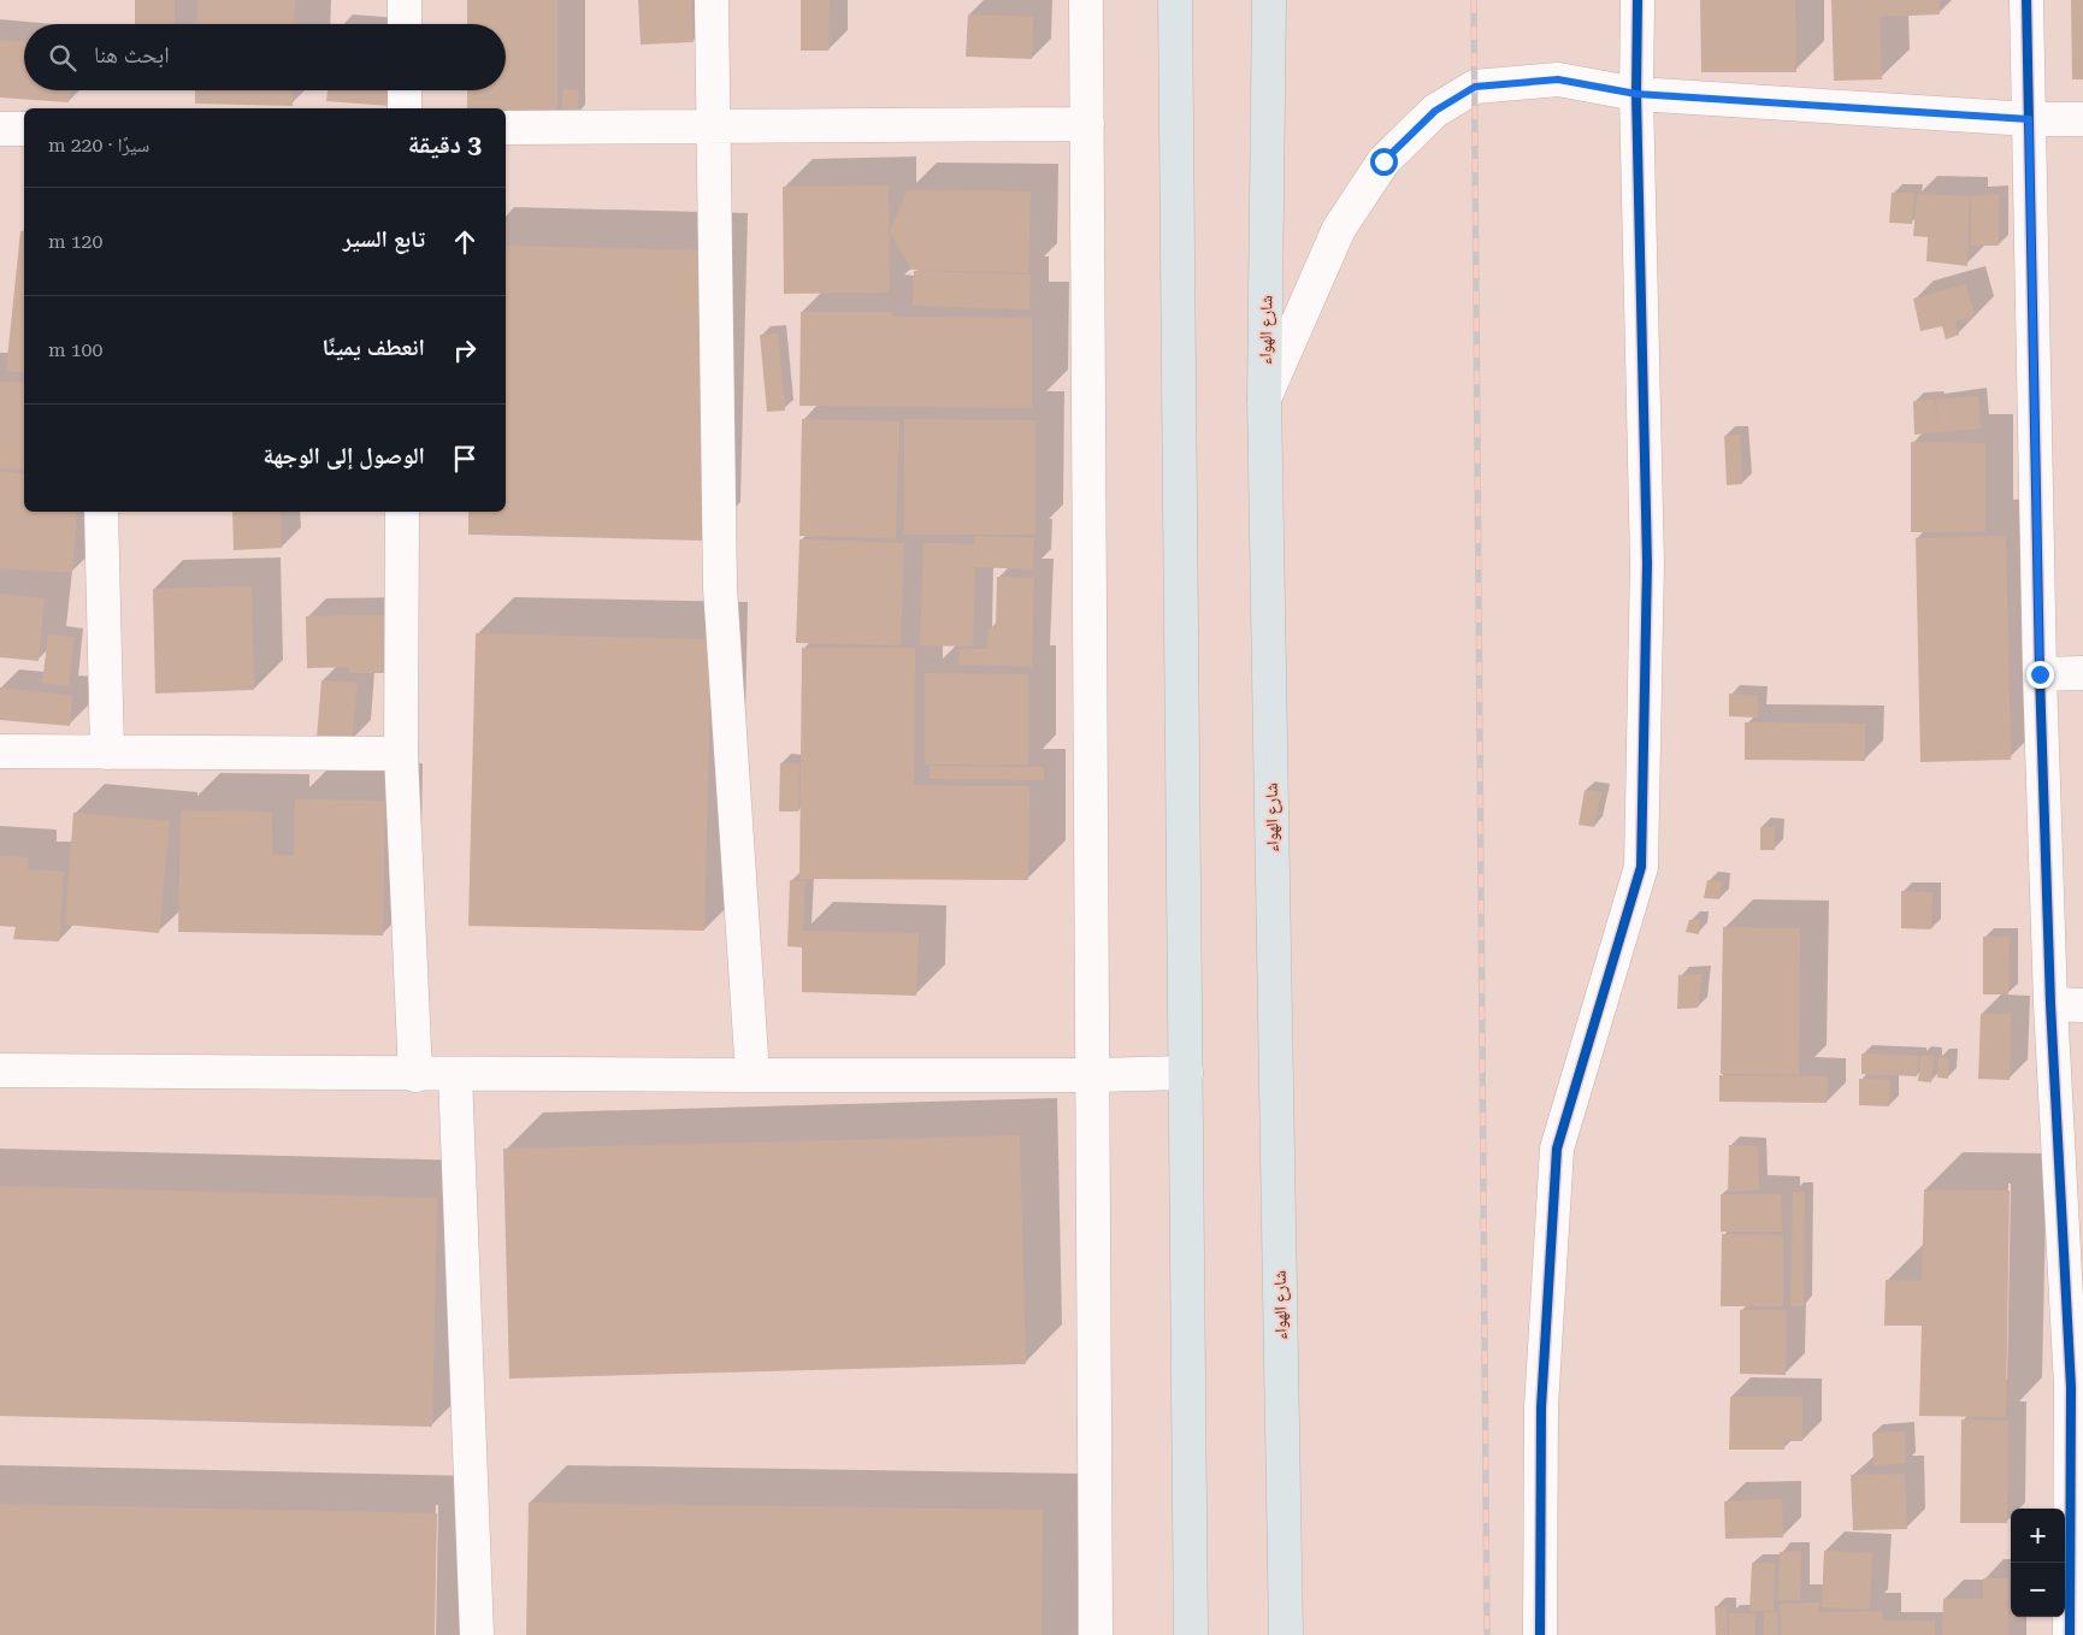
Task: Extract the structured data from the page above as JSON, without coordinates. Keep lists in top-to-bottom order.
{
  "streets": {
    "highway": ["شارع الهواء"]
  },
  "page": {
    "search": "ابحث هنا",
    "heading": ["3 دقيقة", "سيرًا · 220 m"],
    "list": [
      ["تابع السير", "120 m"],
      ["انعطف يمينًا", "100 m"],
      "الوصول إلى الوجهة"
    ],
    "map_buttons": ["+", "−"]
  }
}
